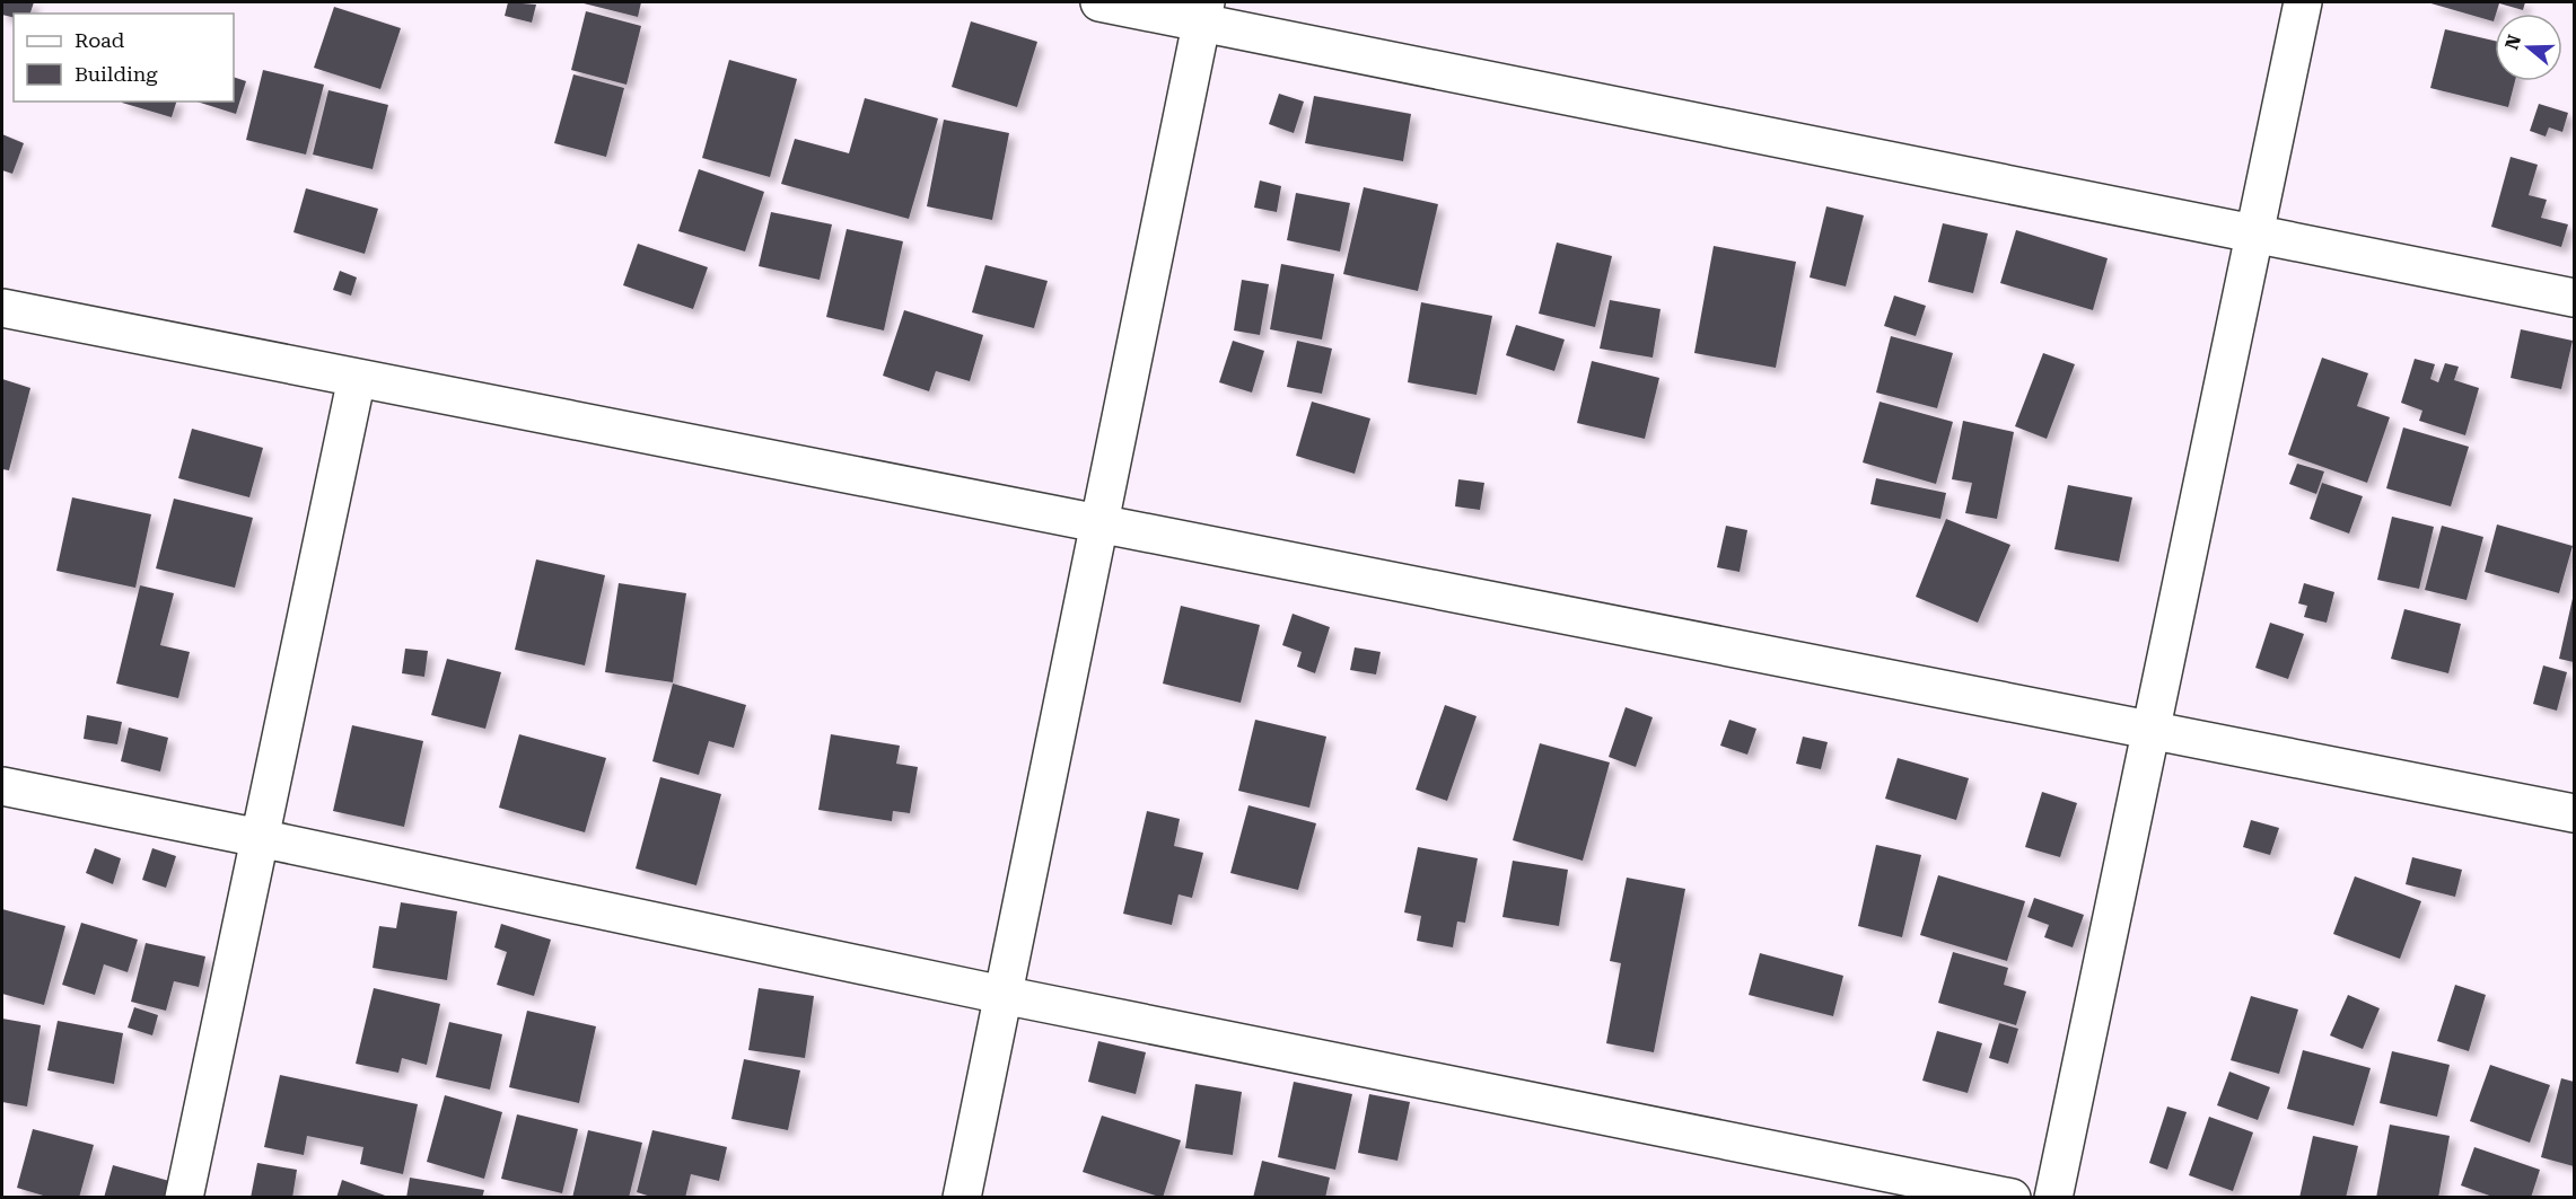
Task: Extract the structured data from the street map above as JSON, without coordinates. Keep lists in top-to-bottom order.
{
  "legend": ["Road", "Building"],
  "north": "left"
}
